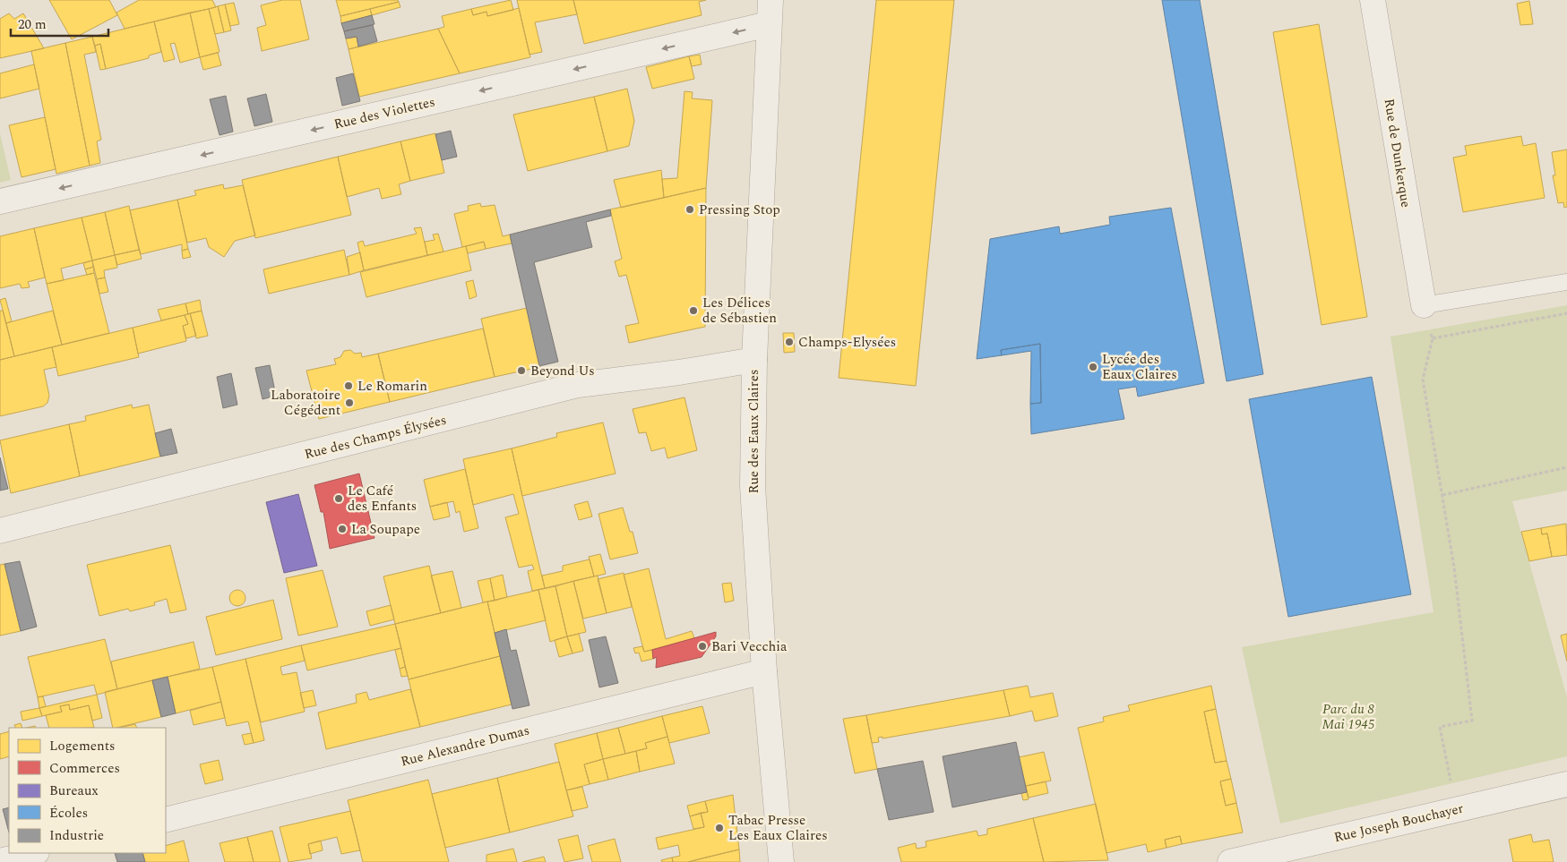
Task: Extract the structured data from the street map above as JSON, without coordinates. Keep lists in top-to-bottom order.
{
  "streets": {
    "street": [
      "Rue des Violettes",
      "Rue de Dunkerque",
      "Rue des Eaux Claires",
      "Rue des Champs Élysées",
      "Rue Alexandre Dumas",
      "Rue Joseph Bouchayer"
    ]
  },
  "crossings": [
    ["Rue des Violettes", "Rue des Eaux Claires"],
    ["Rue des Eaux Claires", "Rue des Champs Élysées"],
    ["Rue des Eaux Claires", "Rue Alexandre Dumas"]
  ],
  "one_way": ["Rue des Violettes"],
  "parks": ["Parc du 8 Mai 1945"],
  "places": [
    "Pressing Stop",
    "Les Délices de Sébastien",
    "Champs-Elysées",
    "Lycée des Eaux Claires",
    "Beyond Us",
    "Le Romarin",
    "Laboratoire Cégédent",
    "Le Café des Enfants",
    "La Soupape",
    "Bari Vecchia",
    "Tabac Presse Les Eaux Claires"
  ],
  "legend": [
    "Logements",
    "Commerces",
    "Bureaux",
    "Écoles",
    "Industrie"
  ],
  "scale_bar": "20 m"
}
